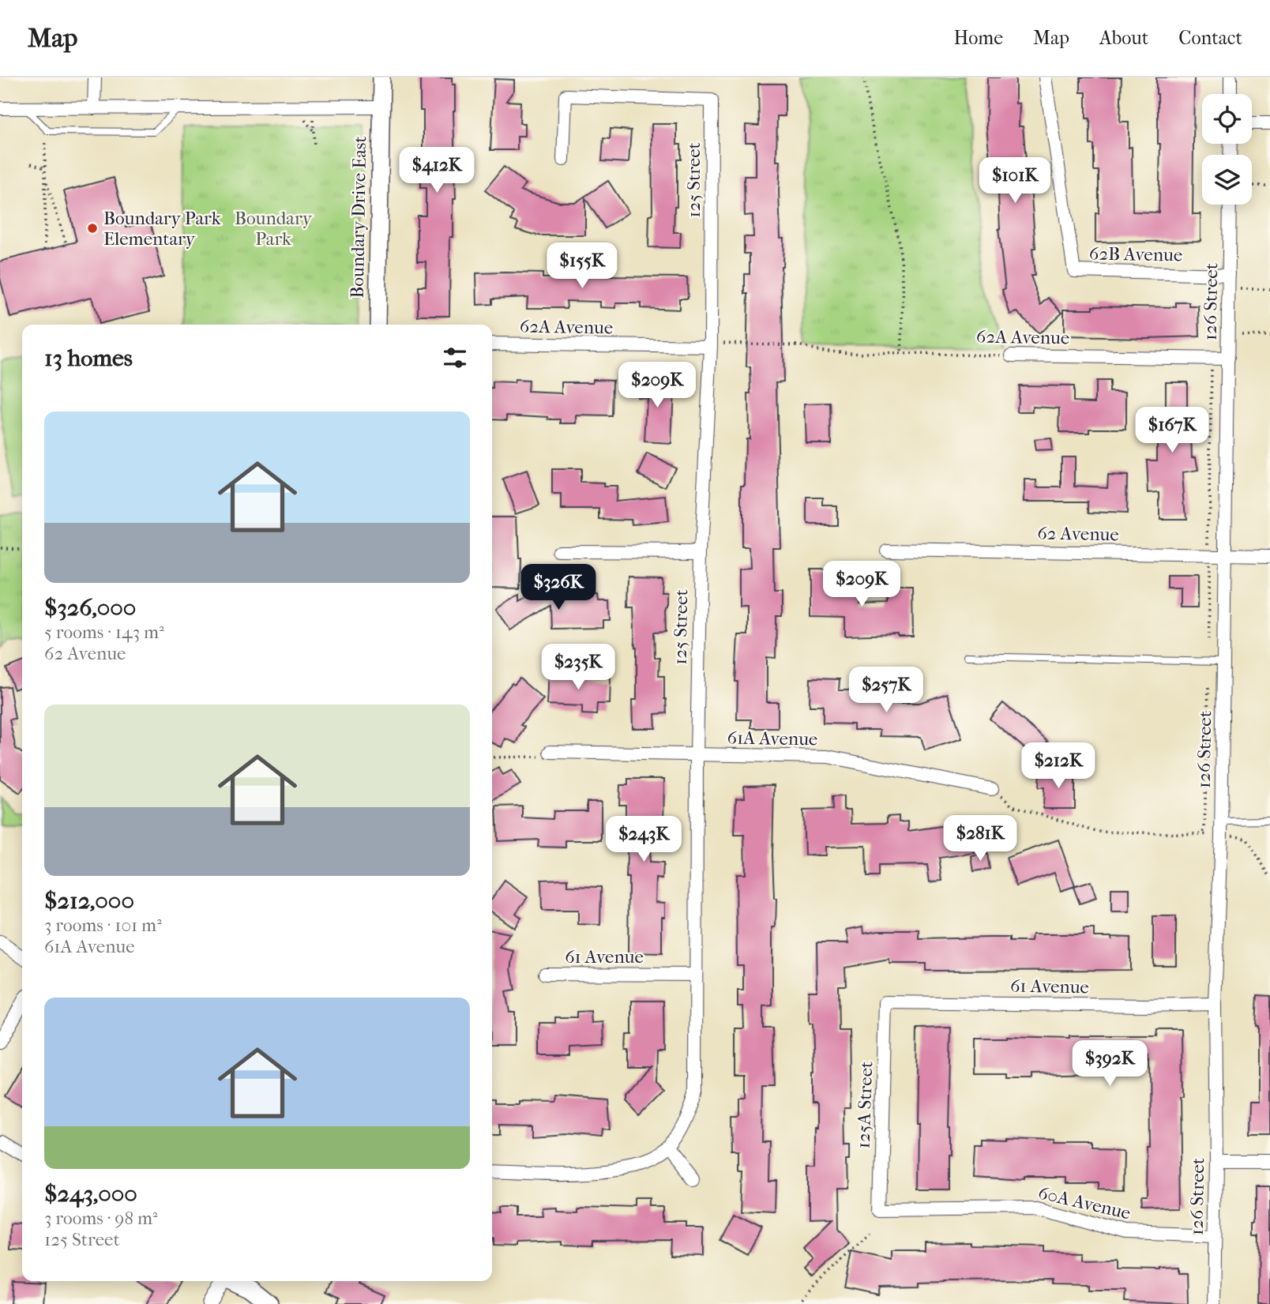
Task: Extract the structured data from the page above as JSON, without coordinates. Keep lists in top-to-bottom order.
{
  "streets": {
    "street": [
      "125 Street",
      "Boundary Drive East",
      "62B Avenue",
      "126 Street",
      "62A Avenue",
      "62 Avenue",
      "61A Avenue",
      "61 Avenue",
      "125A Street",
      "60A Avenue"
    ]
  },
  "crossings": [
    ["125 Street", "62A Avenue"],
    ["125 Street", "61A Avenue"],
    ["125 Street", "61 Avenue"],
    ["62B Avenue", "126 Street"],
    ["126 Street", "62A Avenue"],
    ["126 Street", "62 Avenue"],
    ["126 Street", "61 Avenue"],
    ["126 Street", "60A Avenue"],
    ["61 Avenue", "125A Street"],
    ["125A Street", "60A Avenue"]
  ],
  "parks": ["Boundary Park"],
  "places": ["Boundary Park Elementary"],
  "page": {
    "header": "Map",
    "nav": [
      "Home",
      "Map",
      "About",
      "Contact"
    ],
    "price": [
      "$412K",
      "$101K",
      "$155K",
      "$209K",
      "$167K",
      "$209K",
      "$326K",
      "$235K",
      "$257K",
      "$212K",
      "$281K",
      "$243K",
      "$392K"
    ],
    "heading": "13 homes",
    "list": [
      {
        "name": "$326,000",
        "note": "5 rooms · 143 m² · 62 Avenue"
      },
      {
        "name": "$212,000",
        "note": "3 rooms · 101 m² · 61A Avenue"
      },
      {
        "name": "$243,000",
        "note": "3 rooms · 98 m² · 125 Street"
      }
    ]
  }
}
